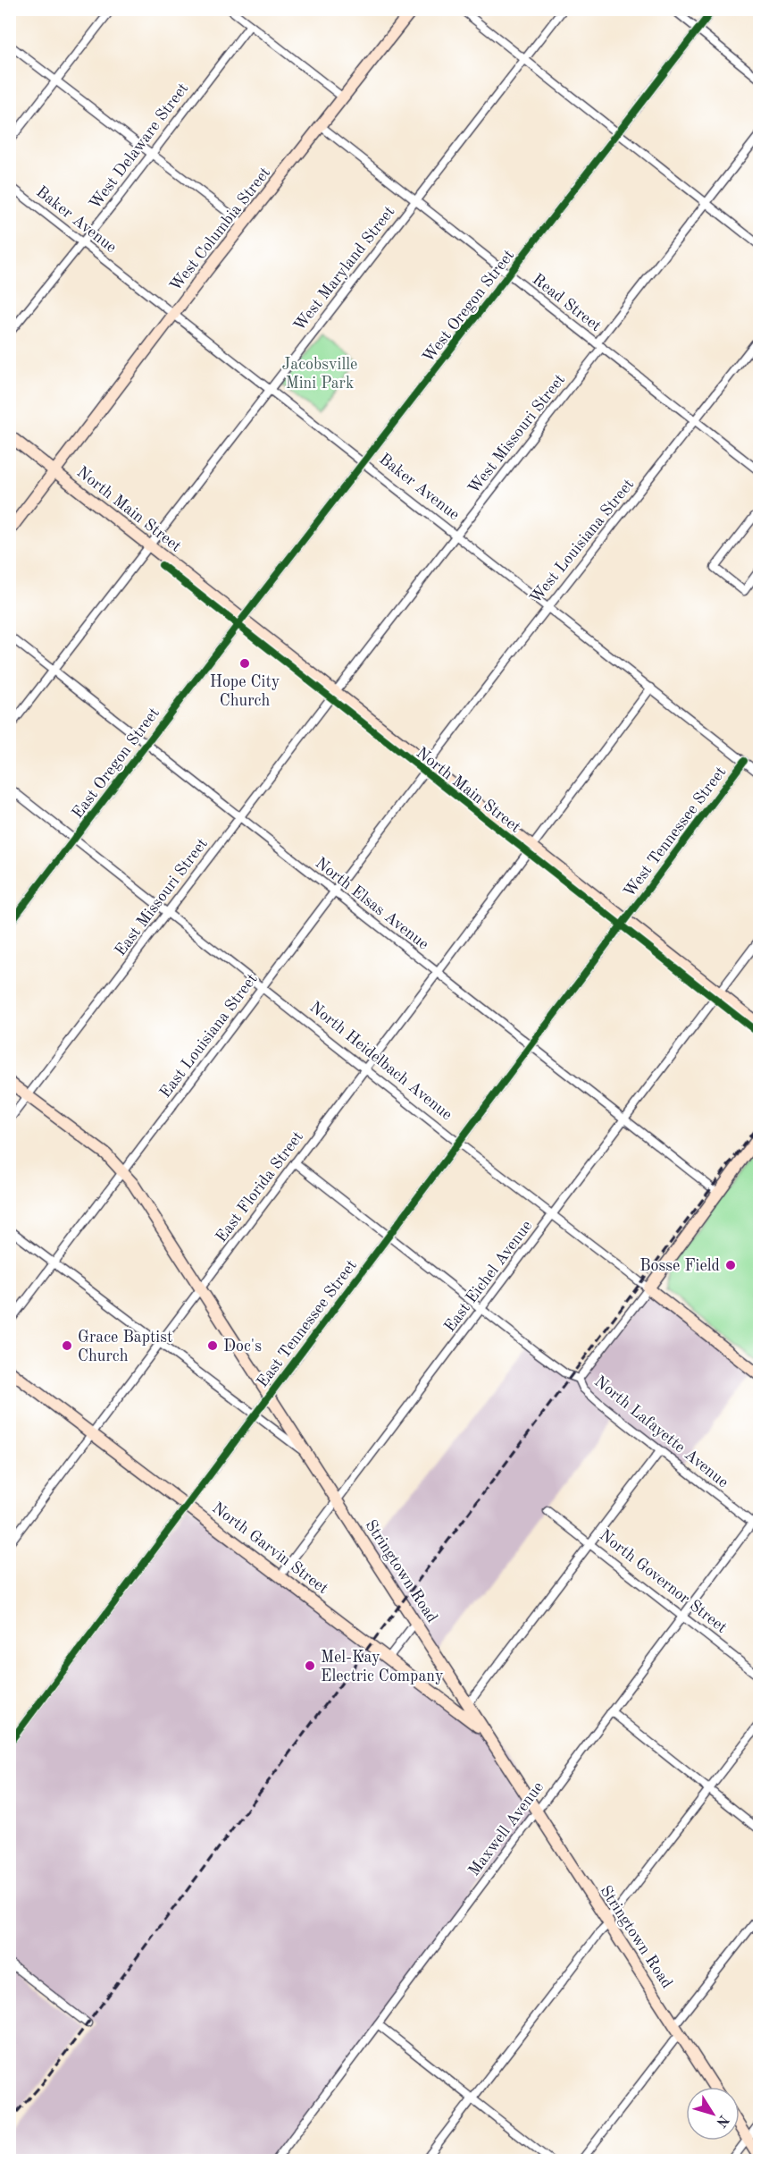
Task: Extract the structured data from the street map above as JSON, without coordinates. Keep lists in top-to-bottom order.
{
  "streets": {
    "main road": [
      "West Columbia Street",
      "North Main Street",
      "North Heidelbach Avenue",
      "North Garvin Street",
      "Stringtown Road"
    ],
    "street": [
      "West Delaware Street",
      "Baker Avenue",
      "West Maryland Street",
      "Read Street",
      "West Oregon Street",
      "West Missouri Street",
      "West Louisiana Street",
      "East Oregon Street",
      "West Tennessee Street",
      "East Missouri Street",
      "North Elsas Avenue",
      "East Louisiana Street",
      "East Florida Street",
      "East Eichel Avenue",
      "East Tennessee Street",
      "North Lafayette Avenue",
      "North Governor Street",
      "Maxwell Avenue"
    ]
  },
  "crossings": [
    ["West Delaware Street", "Baker Avenue"],
    ["Baker Avenue", "West Columbia Street"],
    ["Baker Avenue", "West Maryland Street"],
    ["Baker Avenue", "West Oregon Street"],
    ["Baker Avenue", "West Missouri Street"],
    ["Baker Avenue", "West Louisiana Street"],
    ["Baker Avenue", "West Tennessee Street"],
    ["Baker Avenue", "East Florida Street"],
    ["West Columbia Street", "Read Street"],
    ["West Columbia Street", "North Main Street"],
    ["West Maryland Street", "Read Street"],
    ["West Maryland Street", "North Main Street"],
    ["West Maryland Street", "North Elsas Avenue"],
    ["Read Street", "West Oregon Street"],
    ["Read Street", "West Missouri Street"],
    ["Read Street", "West Louisiana Street"],
    ["West Oregon Street", "North Main Street"],
    ["West Oregon Street", "East Oregon Street"],
    ["West Missouri Street", "North Main Street"],
    ["West Missouri Street", "East Missouri Street"],
    ["North Main Street", "West Louisiana Street"],
    ["North Main Street", "East Oregon Street"],
    ["North Main Street", "West Tennessee Street"],
    ["North Main Street", "East Missouri Street"],
    ["North Main Street", "East Louisiana Street"],
    ["North Main Street", "East Florida Street"],
    ["North Main Street", "East Eichel Avenue"],
    ["North Main Street", "East Tennessee Street"],
    ["West Louisiana Street", "East Louisiana Street"],
    ["East Oregon Street", "North Elsas Avenue"],
    ["East Oregon Street", "North Heidelbach Avenue"],
    ["West Tennessee Street", "East Tennessee Street"],
    ["East Missouri Street", "North Elsas Avenue"],
    ["East Missouri Street", "North Heidelbach Avenue"],
    ["North Elsas Avenue", "East Louisiana Street"],
    ["North Elsas Avenue", "East Florida Street"],
    ["North Elsas Avenue", "East Eichel Avenue"],
    ["North Elsas Avenue", "East Tennessee Street"],
    ["East Louisiana Street", "North Heidelbach Avenue"],
    ["East Louisiana Street", "Stringtown Road"],
    ["North Heidelbach Avenue", "East Florida Street"],
    ["North Heidelbach Avenue", "East Eichel Avenue"],
    ["North Heidelbach Avenue", "East Tennessee Street"],
    ["East Florida Street", "North Lafayette Avenue"],
    ["East Florida Street", "North Garvin Street"],
    ["East Florida Street", "Stringtown Road"],
    ["East Eichel Avenue", "North Lafayette Avenue"],
    ["East Eichel Avenue", "North Garvin Street"],
    ["East Eichel Avenue", "Stringtown Road"],
    ["East Tennessee Street", "North Lafayette Avenue"],
    ["East Tennessee Street", "North Garvin Street"],
    ["East Tennessee Street", "Stringtown Road"],
    ["North Lafayette Avenue", "Maxwell Avenue"],
    ["North Garvin Street", "Stringtown Road"],
    ["Stringtown Road", "Maxwell Avenue"],
    ["North Governor Street", "Maxwell Avenue"]
  ],
  "parks": ["Jacobsville Mini Park"],
  "places": [
    "Hope City Church",
    "Bosse Field",
    "Grace Baptist Church",
    "Doc's",
    "Mel-Kay Electric Company"
  ],
  "north": "bottom right"
}
